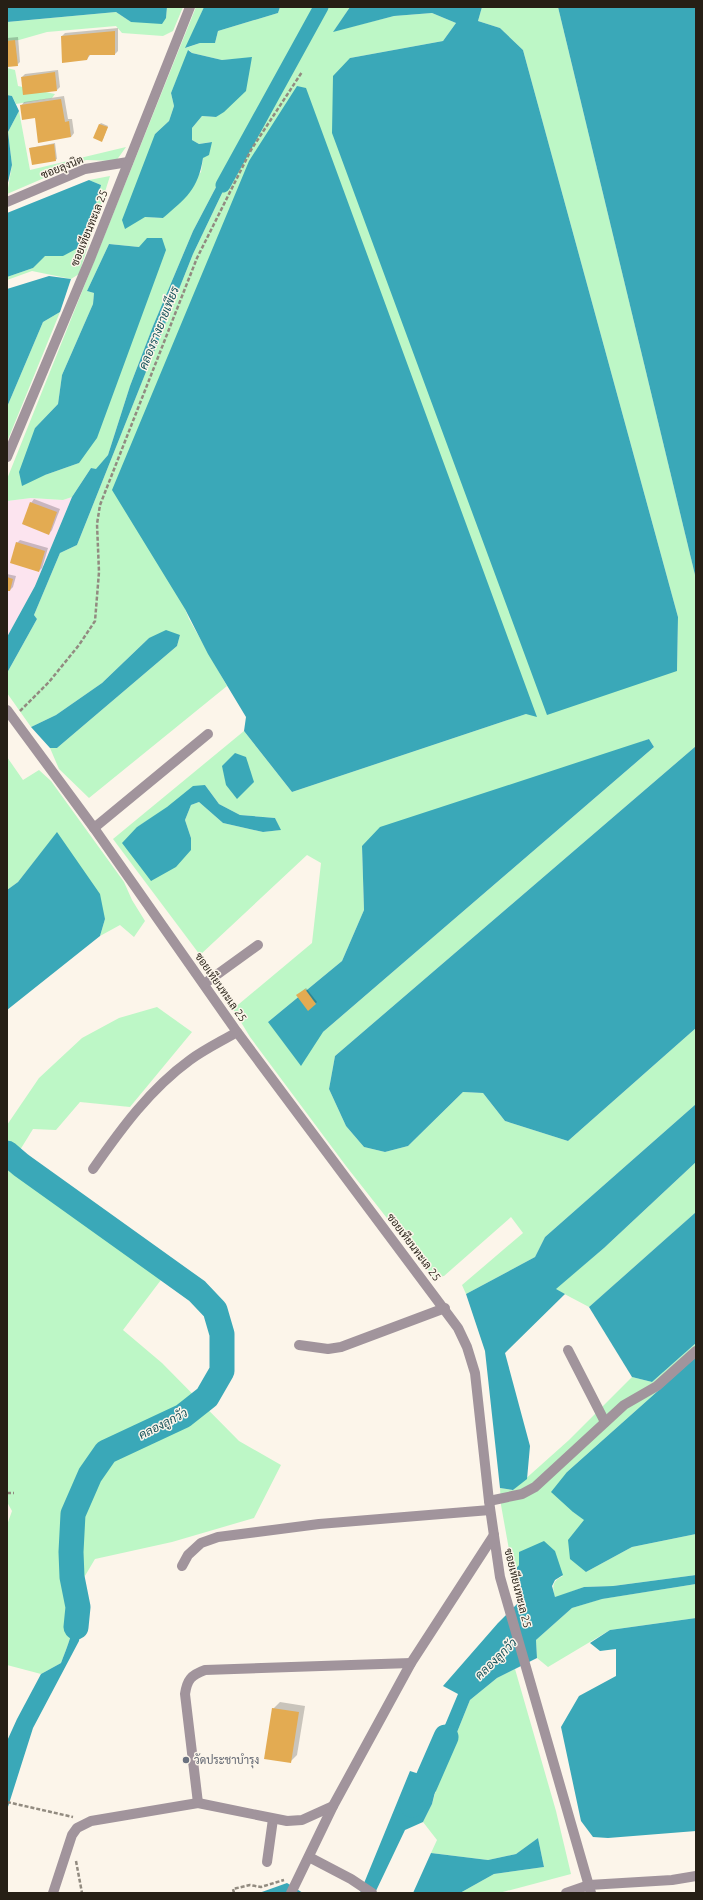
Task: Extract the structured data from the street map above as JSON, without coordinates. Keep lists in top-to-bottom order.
{
  "streets": {
    "street": ["ซอยลุงนิต", "ซอยเทียนทะเล 25"]
  },
  "crossings": [
    ["ซอยลุงนิต", "ซอยเทียนทะเล 25"]
  ],
  "water": ["คลองรางยายเพียร", "คลองลูกวัว"],
  "places": ["วัดประชาบํารุง"]
}
